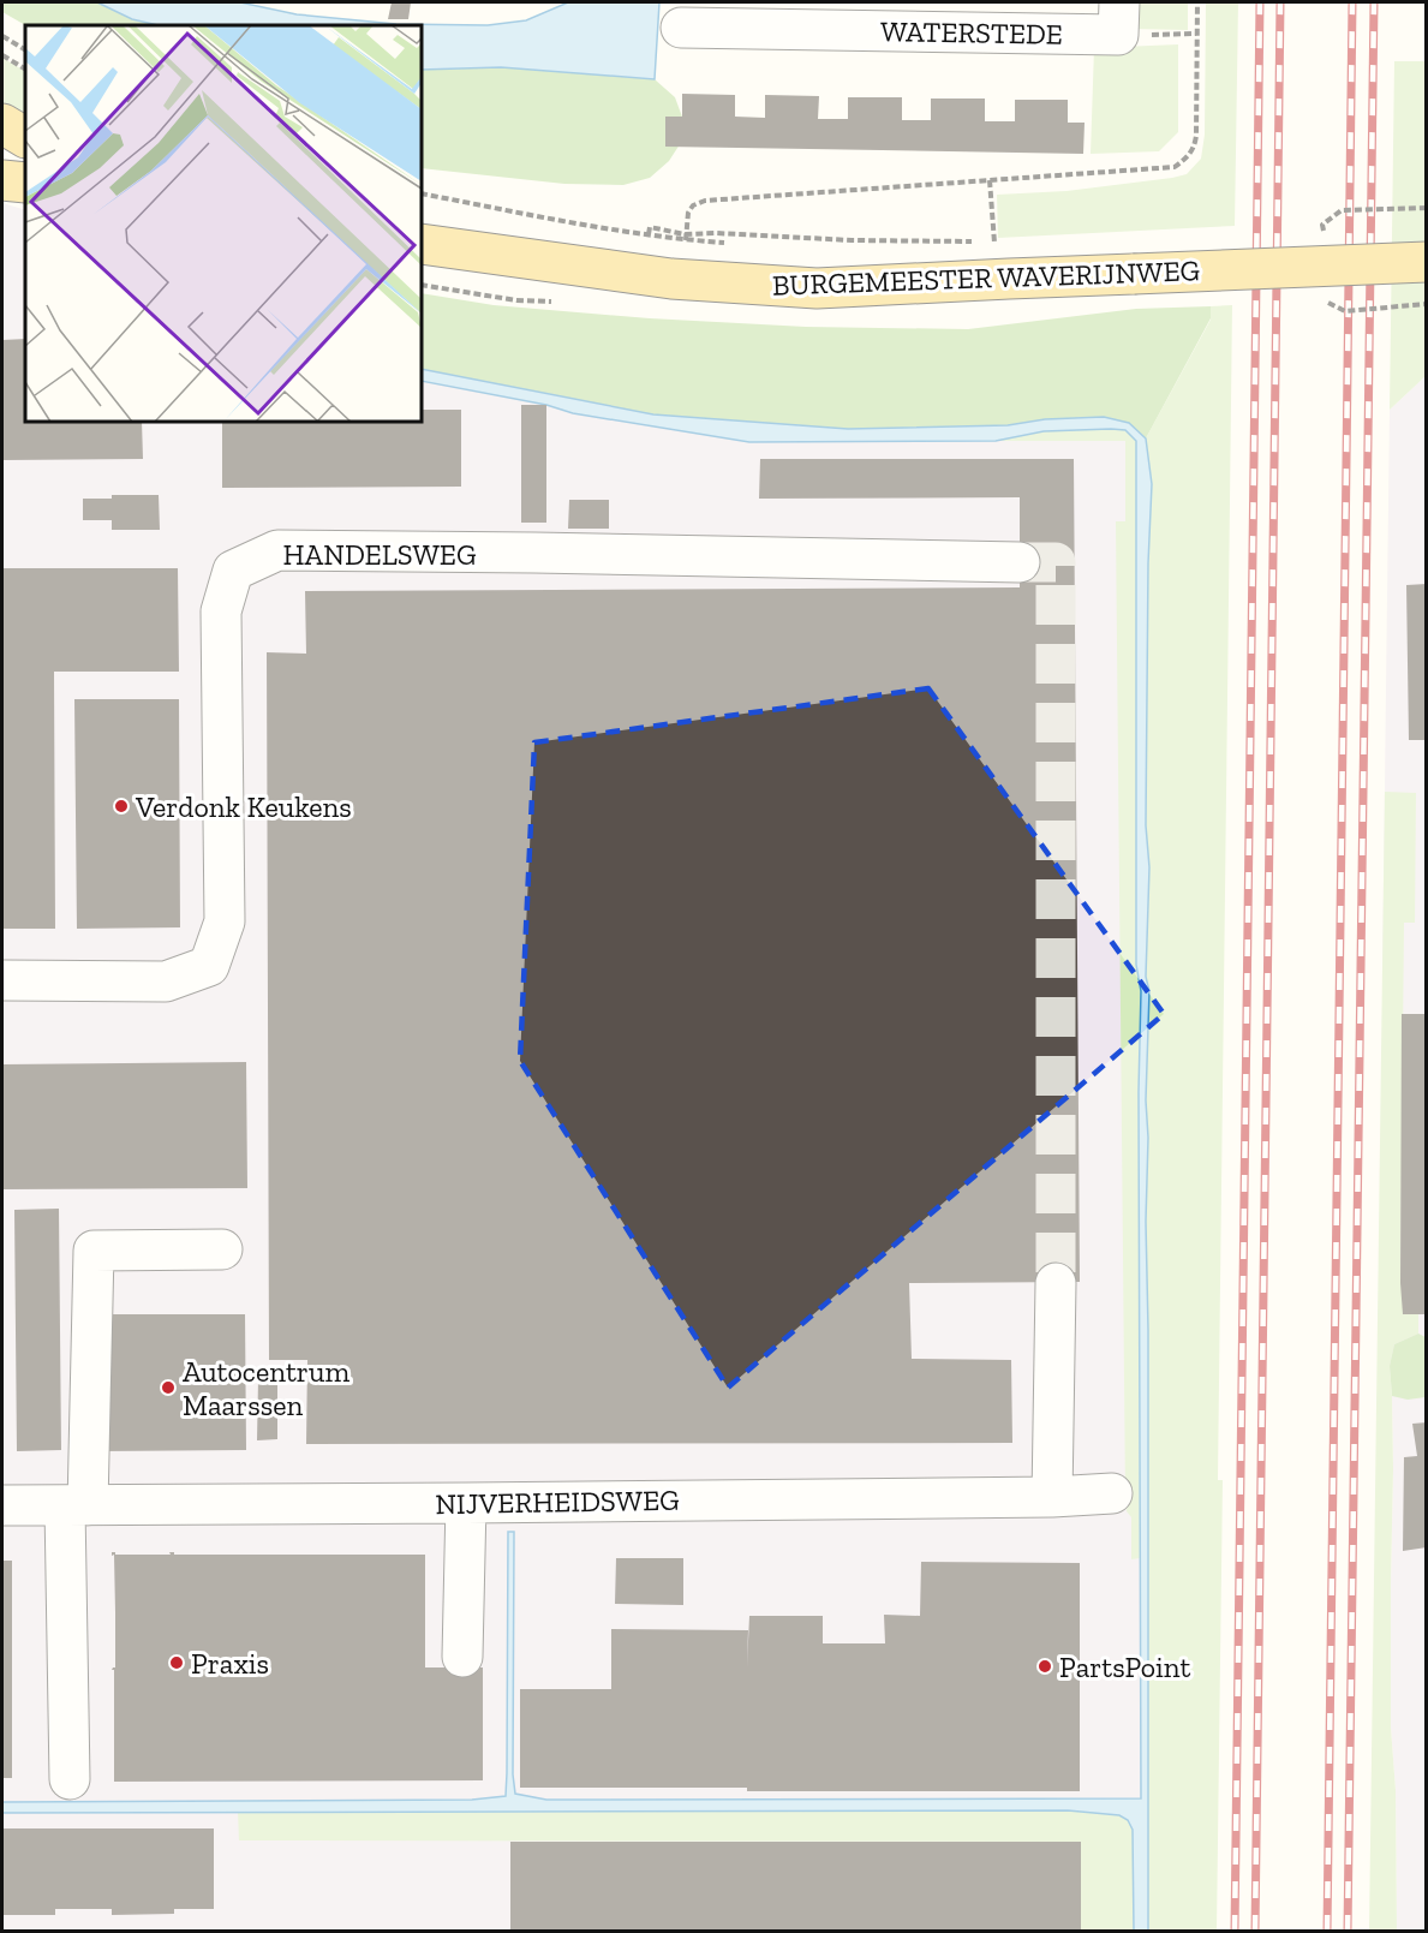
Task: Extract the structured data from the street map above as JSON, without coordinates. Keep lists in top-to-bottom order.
{
  "streets": {
    "main road": ["BURGEMEESTER WAVERIJNWEG"],
    "street": ["WATERSTEDE", "HANDELSWEG", "NIJVERHEIDSWEG"]
  },
  "places": [
    "Verdonk Keukens",
    "Autocentrum Maarssen",
    "Praxis",
    "PartsPoint"
  ]
}
